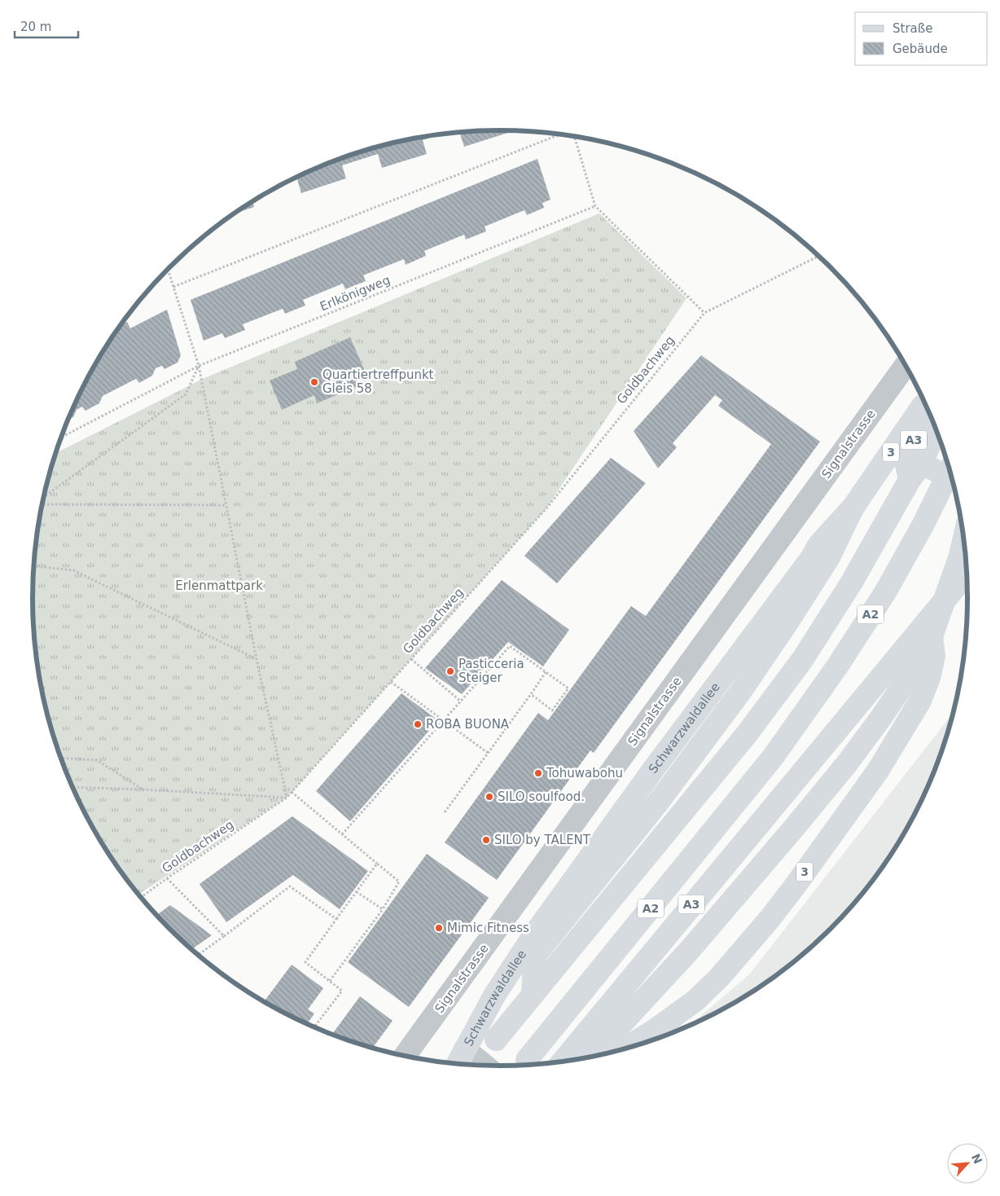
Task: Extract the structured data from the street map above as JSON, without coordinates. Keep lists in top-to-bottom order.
{
  "streets": {
    "main road": [
      "A3",
      "3",
      "A2",
      "Schwarzwaldallee"
    ],
    "street": ["Signalstrasse"],
    "path": ["Erlkönigweg", "Goldbachweg"]
  },
  "crossings": [
    ["A3", "A2"]
  ],
  "parks": ["Erlenmattpark"],
  "places": [
    "Quartiertreffpunkt Gleis 58",
    "Pasticceria Steiger",
    "ROBA BUONA",
    "Tohuwabohu",
    "SILO soulfood.",
    "SILO by TALENT",
    "Mimic Fitness"
  ],
  "legend": ["Straße", "Gebäude"],
  "scale_bar": "20 m",
  "north": "top right"
}
